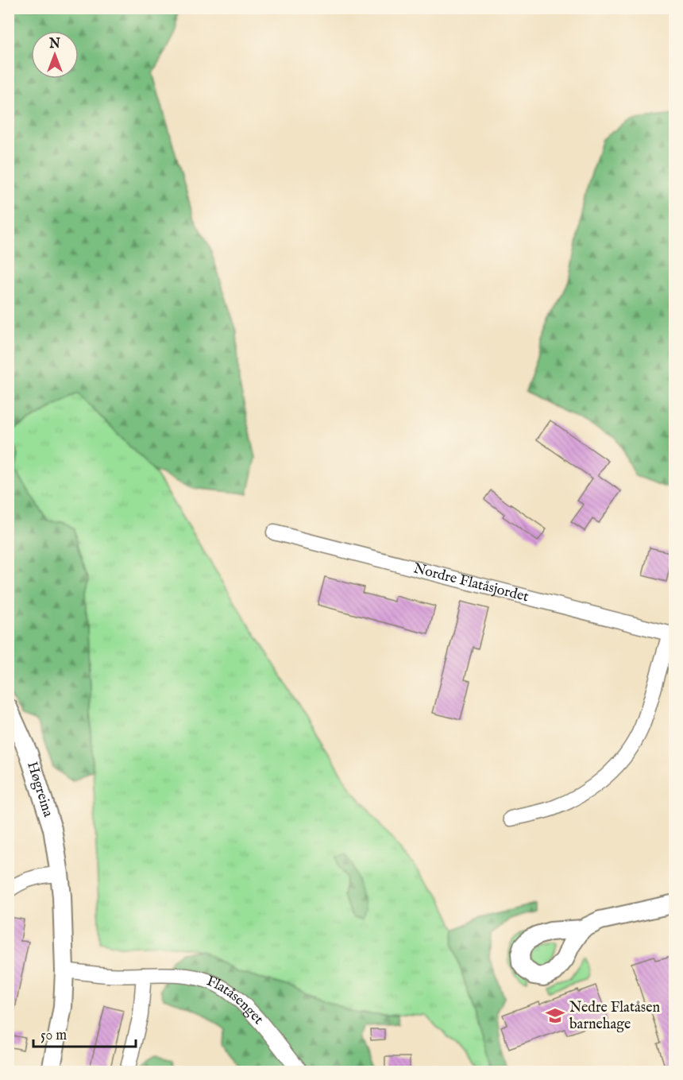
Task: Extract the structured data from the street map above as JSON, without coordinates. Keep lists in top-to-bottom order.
{
  "streets": {
    "street": ["Nordre Flatåsjordet", "Høgreina", "Flatåsenget"]
  },
  "crossings": [
    ["Høgreina", "Flatåsenget"]
  ],
  "places": {
    "school or university": ["Nedre Flatåsen barnehage"]
  },
  "scale_bar": "50 m",
  "north": "top"
}
